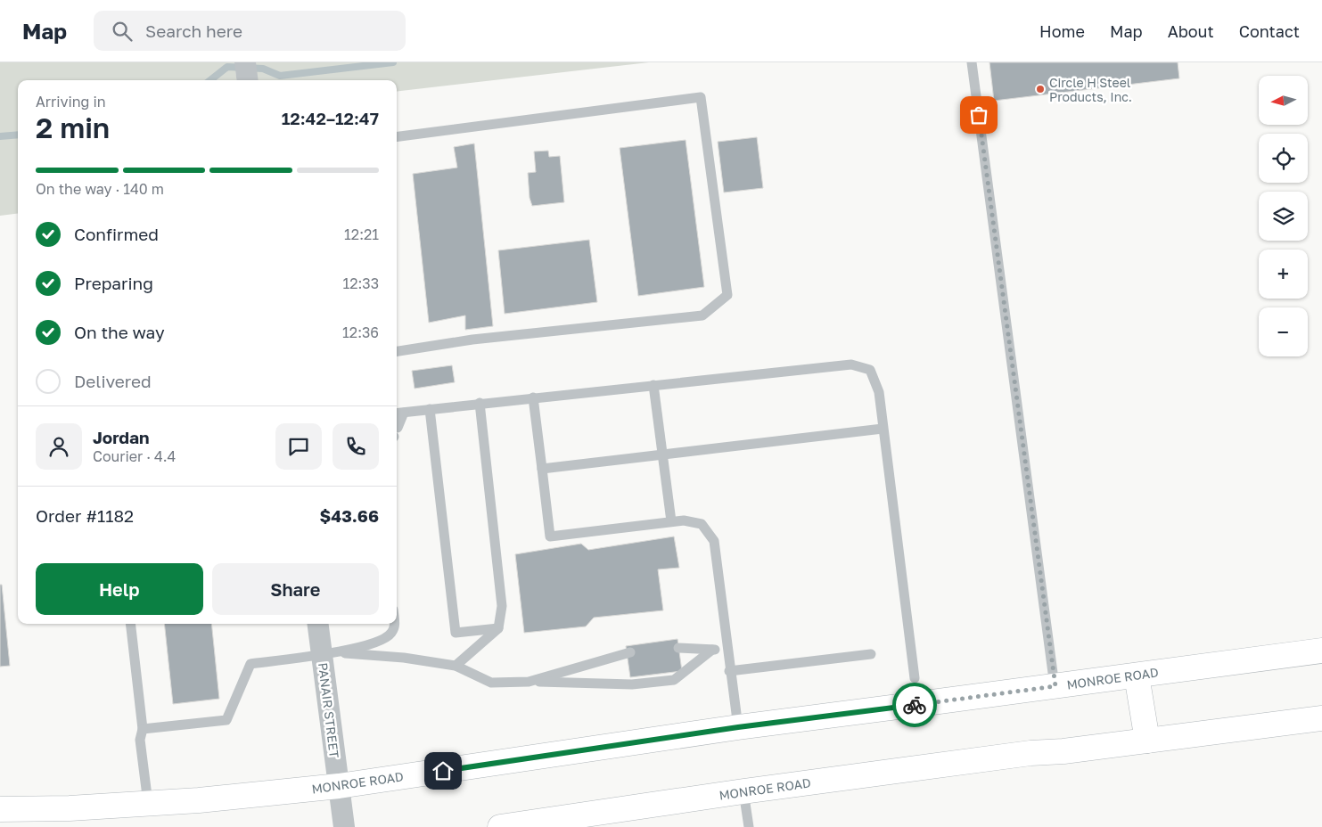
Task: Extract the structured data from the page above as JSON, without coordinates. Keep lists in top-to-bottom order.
{
  "streets": {
    "main road": ["MONROE ROAD"],
    "street": ["PANAIR STREET"]
  },
  "crossings": [
    ["MONROE ROAD", "PANAIR STREET"]
  ],
  "places": ["Circle H Steel Products, Inc."],
  "north": "left",
  "page": {
    "header": "Map",
    "search": "Search here",
    "nav": [
      "Home",
      "Map",
      "About",
      "Contact"
    ],
    "map_buttons": ["+", "−"],
    "heading": ["2 min", "Arriving in", "12:42–12:47"],
    "panel": [
      "Jordan",
      "Courier · 4.4",
      "Order #1182",
      "$43.66"
    ],
    "bar": "On the way · 140 m",
    "list": [
      ["Confirmed", "12:21"],
      ["Preparing", "12:33"],
      ["On the way", "12:36"],
      "Delivered"
    ],
    "buttons": ["Help", "Share"]
  }
}
